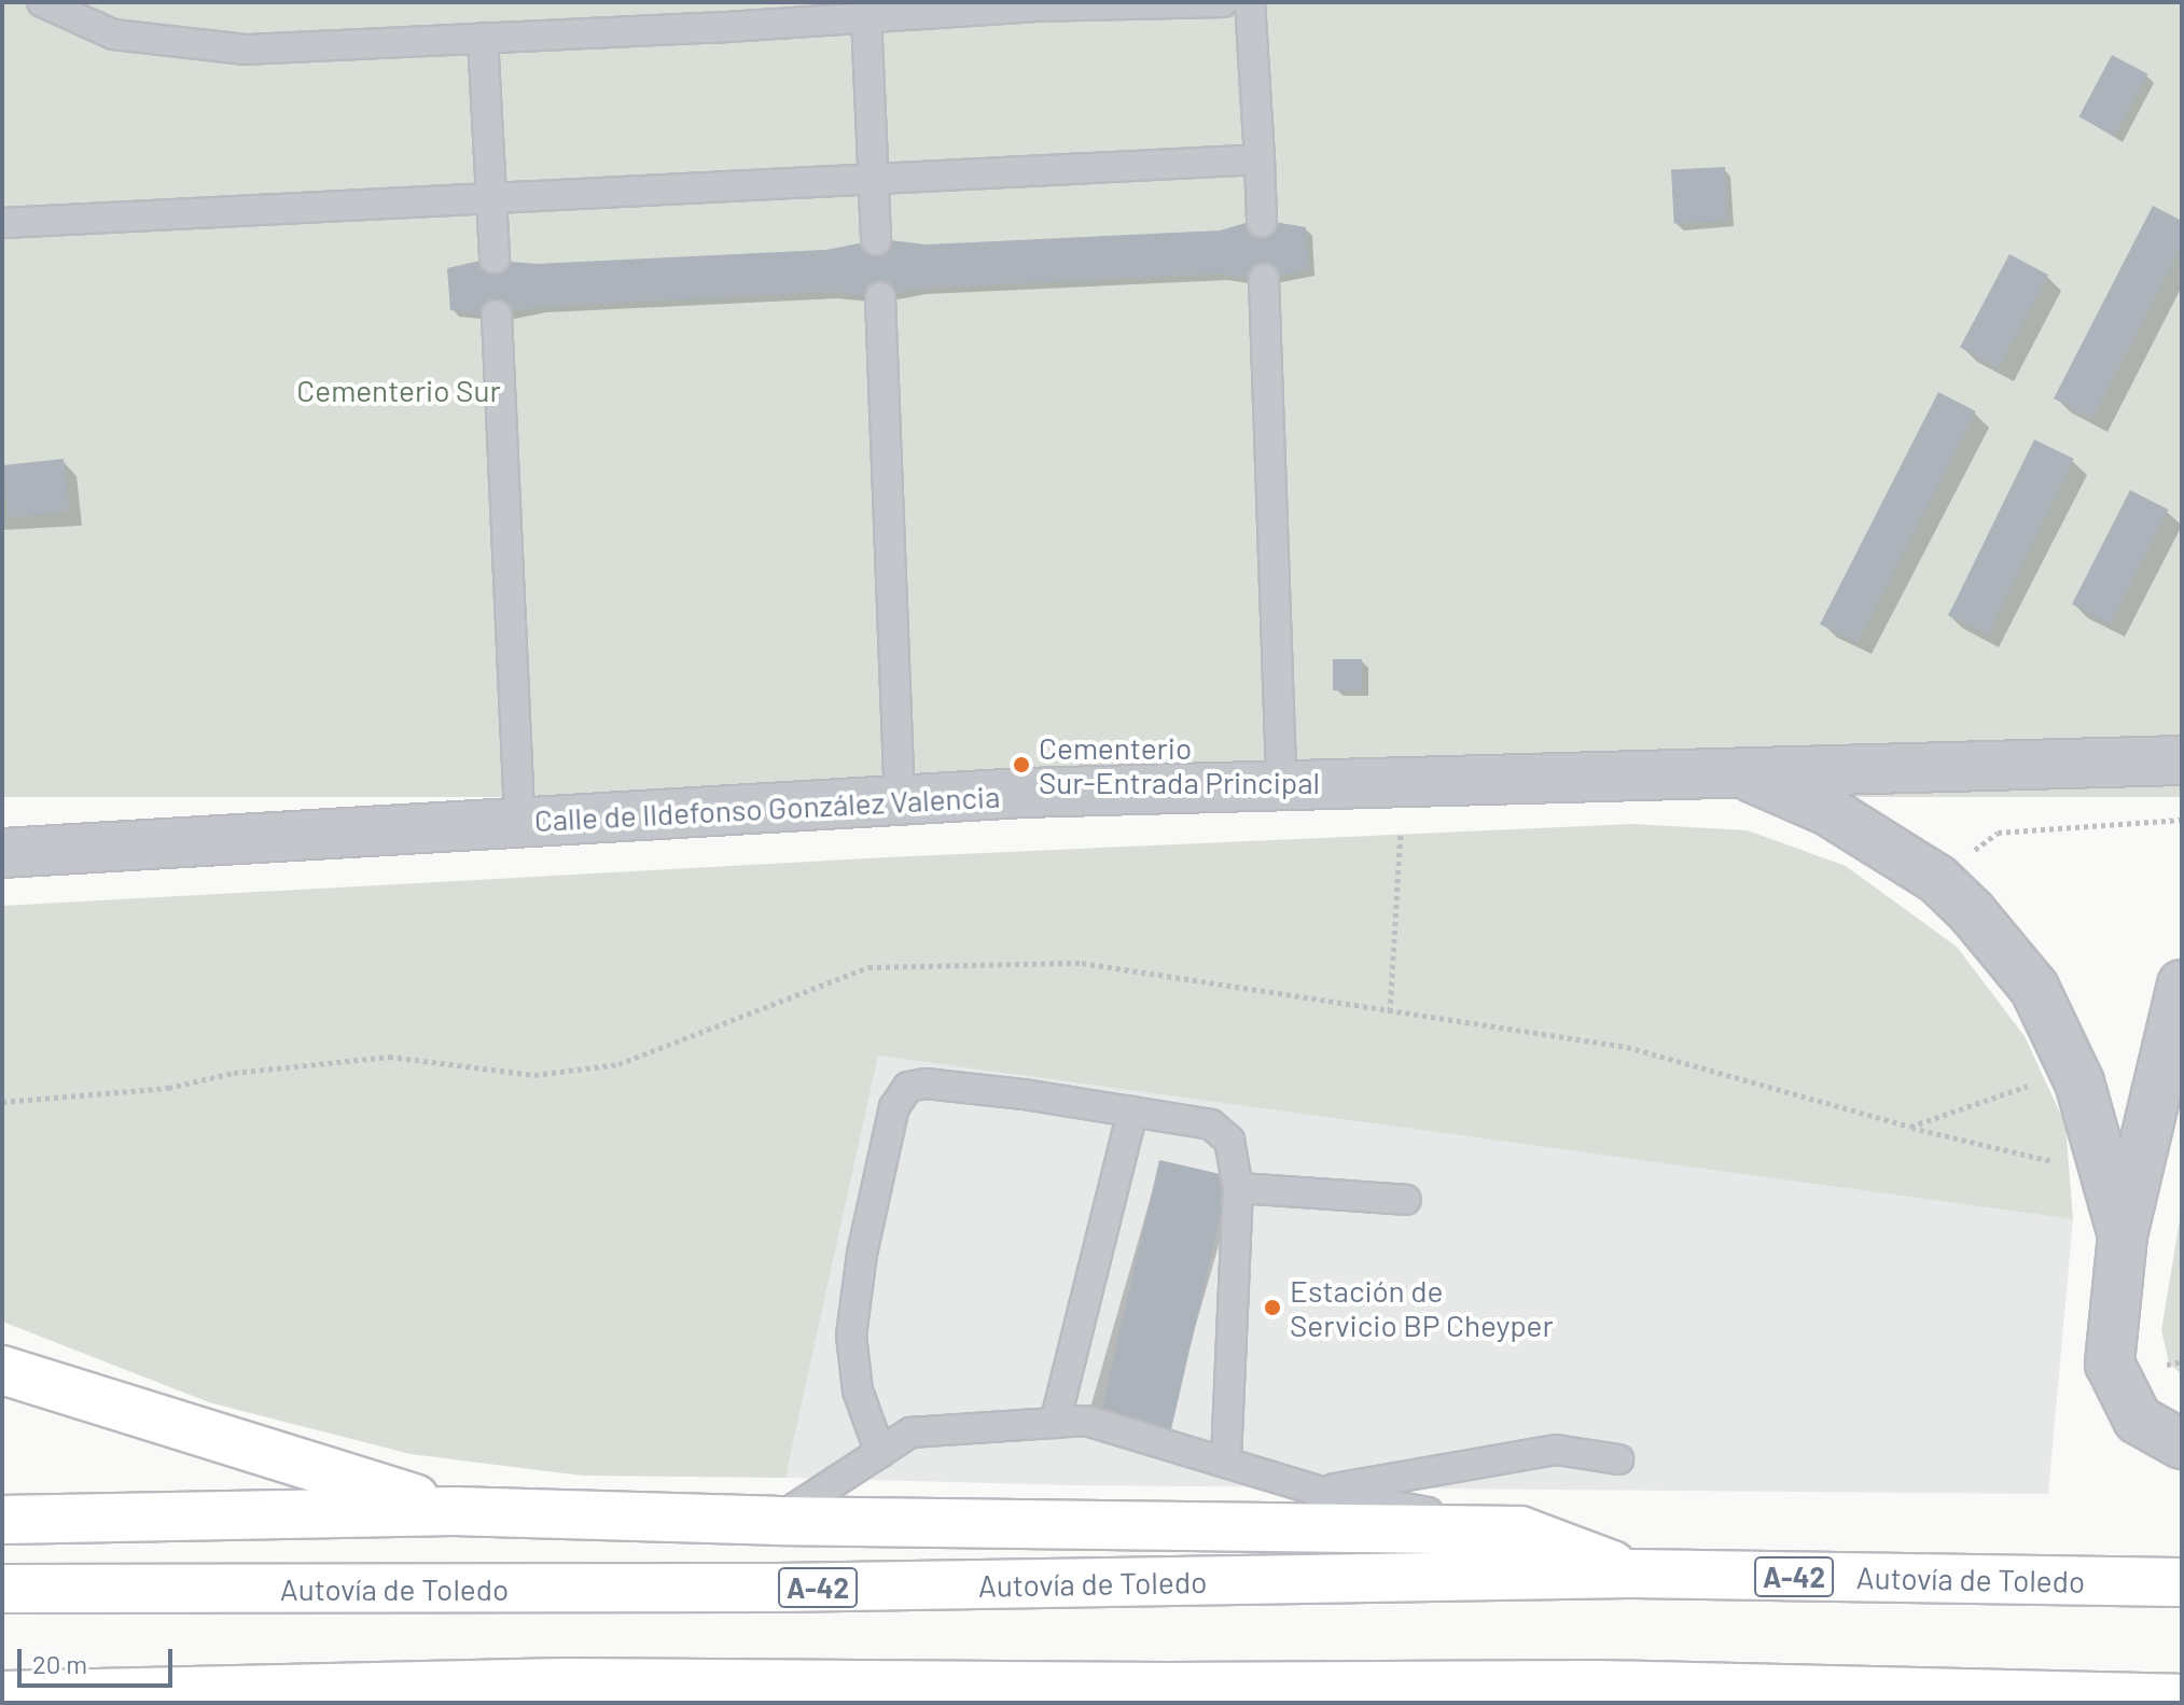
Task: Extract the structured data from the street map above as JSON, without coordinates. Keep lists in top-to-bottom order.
{
  "streets": {
    "highway": ["A-42", "Autovía de Toledo"],
    "street": ["Calle de Ildefonso González Valencia"]
  },
  "parks": ["Cementerio Sur"],
  "places": ["Cementerio Sur-Entrada Principal", "Estación de Servicio BP Cheyper"],
  "scale_bar": "20 m"
}
